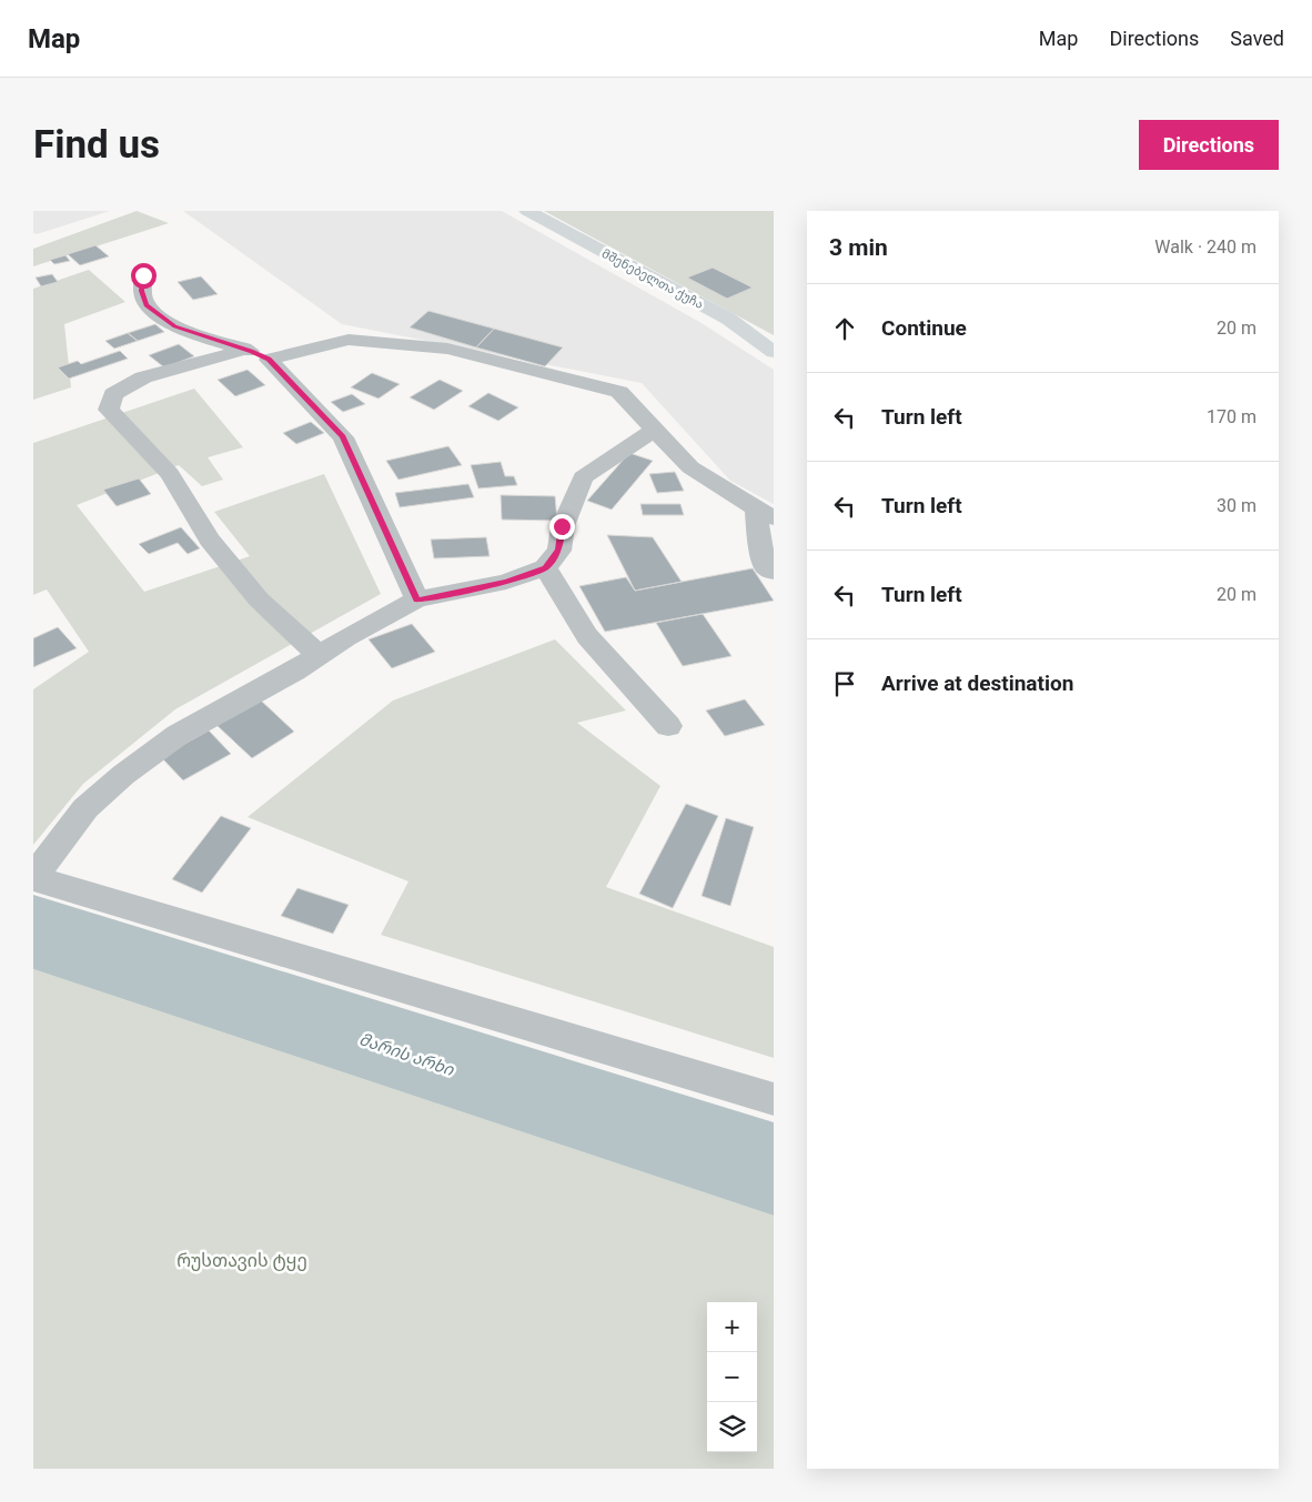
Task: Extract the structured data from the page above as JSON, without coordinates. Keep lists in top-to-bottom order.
{
  "streets": {
    "main road": ["მშენებელთა ქუჩა"]
  },
  "water": ["მარის არხი"],
  "parks": ["რუსთავის ტყე"],
  "page": {
    "header": "Map",
    "nav": ["Map", "Directions", "Saved"],
    "buttons": "Directions",
    "title": "Find us",
    "heading": ["3 min", "Walk · 240 m"],
    "list": [
      ["Continue", "20 m"],
      ["Turn left", "170 m"],
      ["Turn left", "30 m"],
      ["Turn left", "20 m"],
      "Arrive at destination"
    ],
    "map_buttons": ["+", "−"]
  }
}
